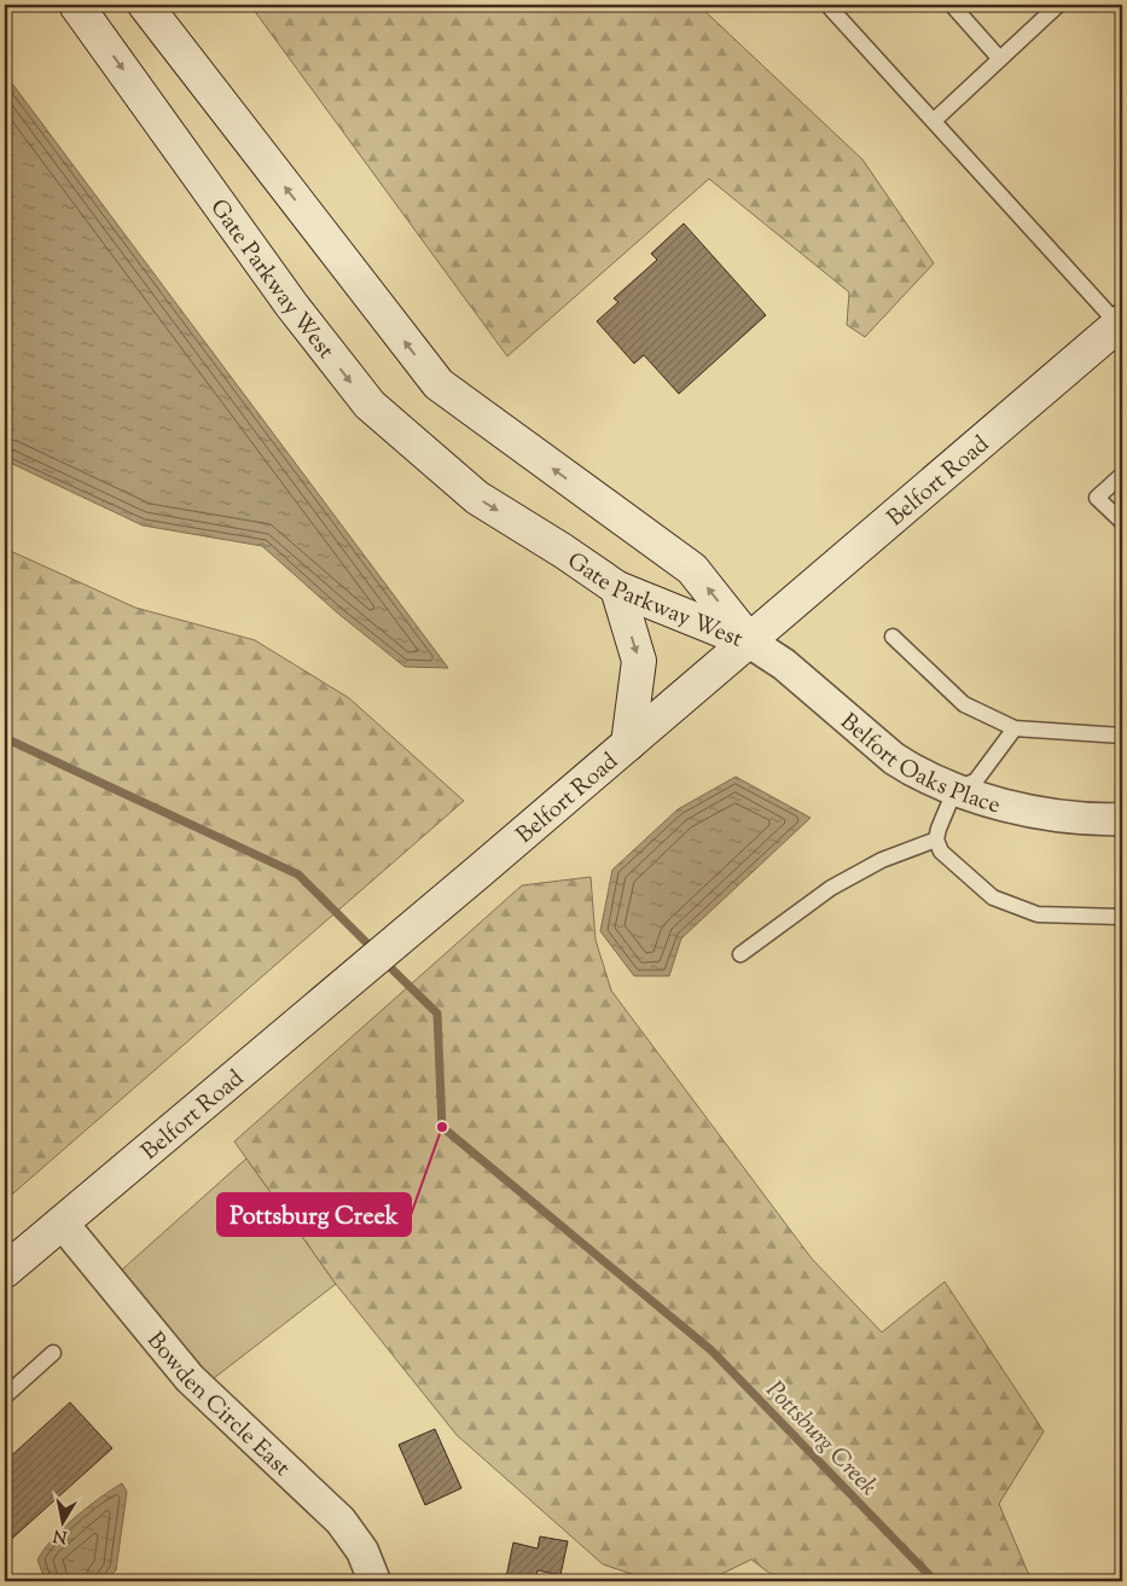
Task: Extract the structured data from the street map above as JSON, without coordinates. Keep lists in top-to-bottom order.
{
  "streets": {
    "main road": ["Gate Parkway West", "Belfort Road"],
    "street": ["Belfort Oaks Place", "Bowden Circle East"]
  },
  "crossings": [
    ["Gate Parkway West", "Belfort Road"],
    ["Gate Parkway West", "Belfort Oaks Place"],
    ["Belfort Road", "Belfort Oaks Place"],
    ["Belfort Road", "Bowden Circle East"]
  ],
  "water": ["Pottsburg Creek"],
  "places": ["Pottsburg Creek"],
  "north": "bottom"
}
